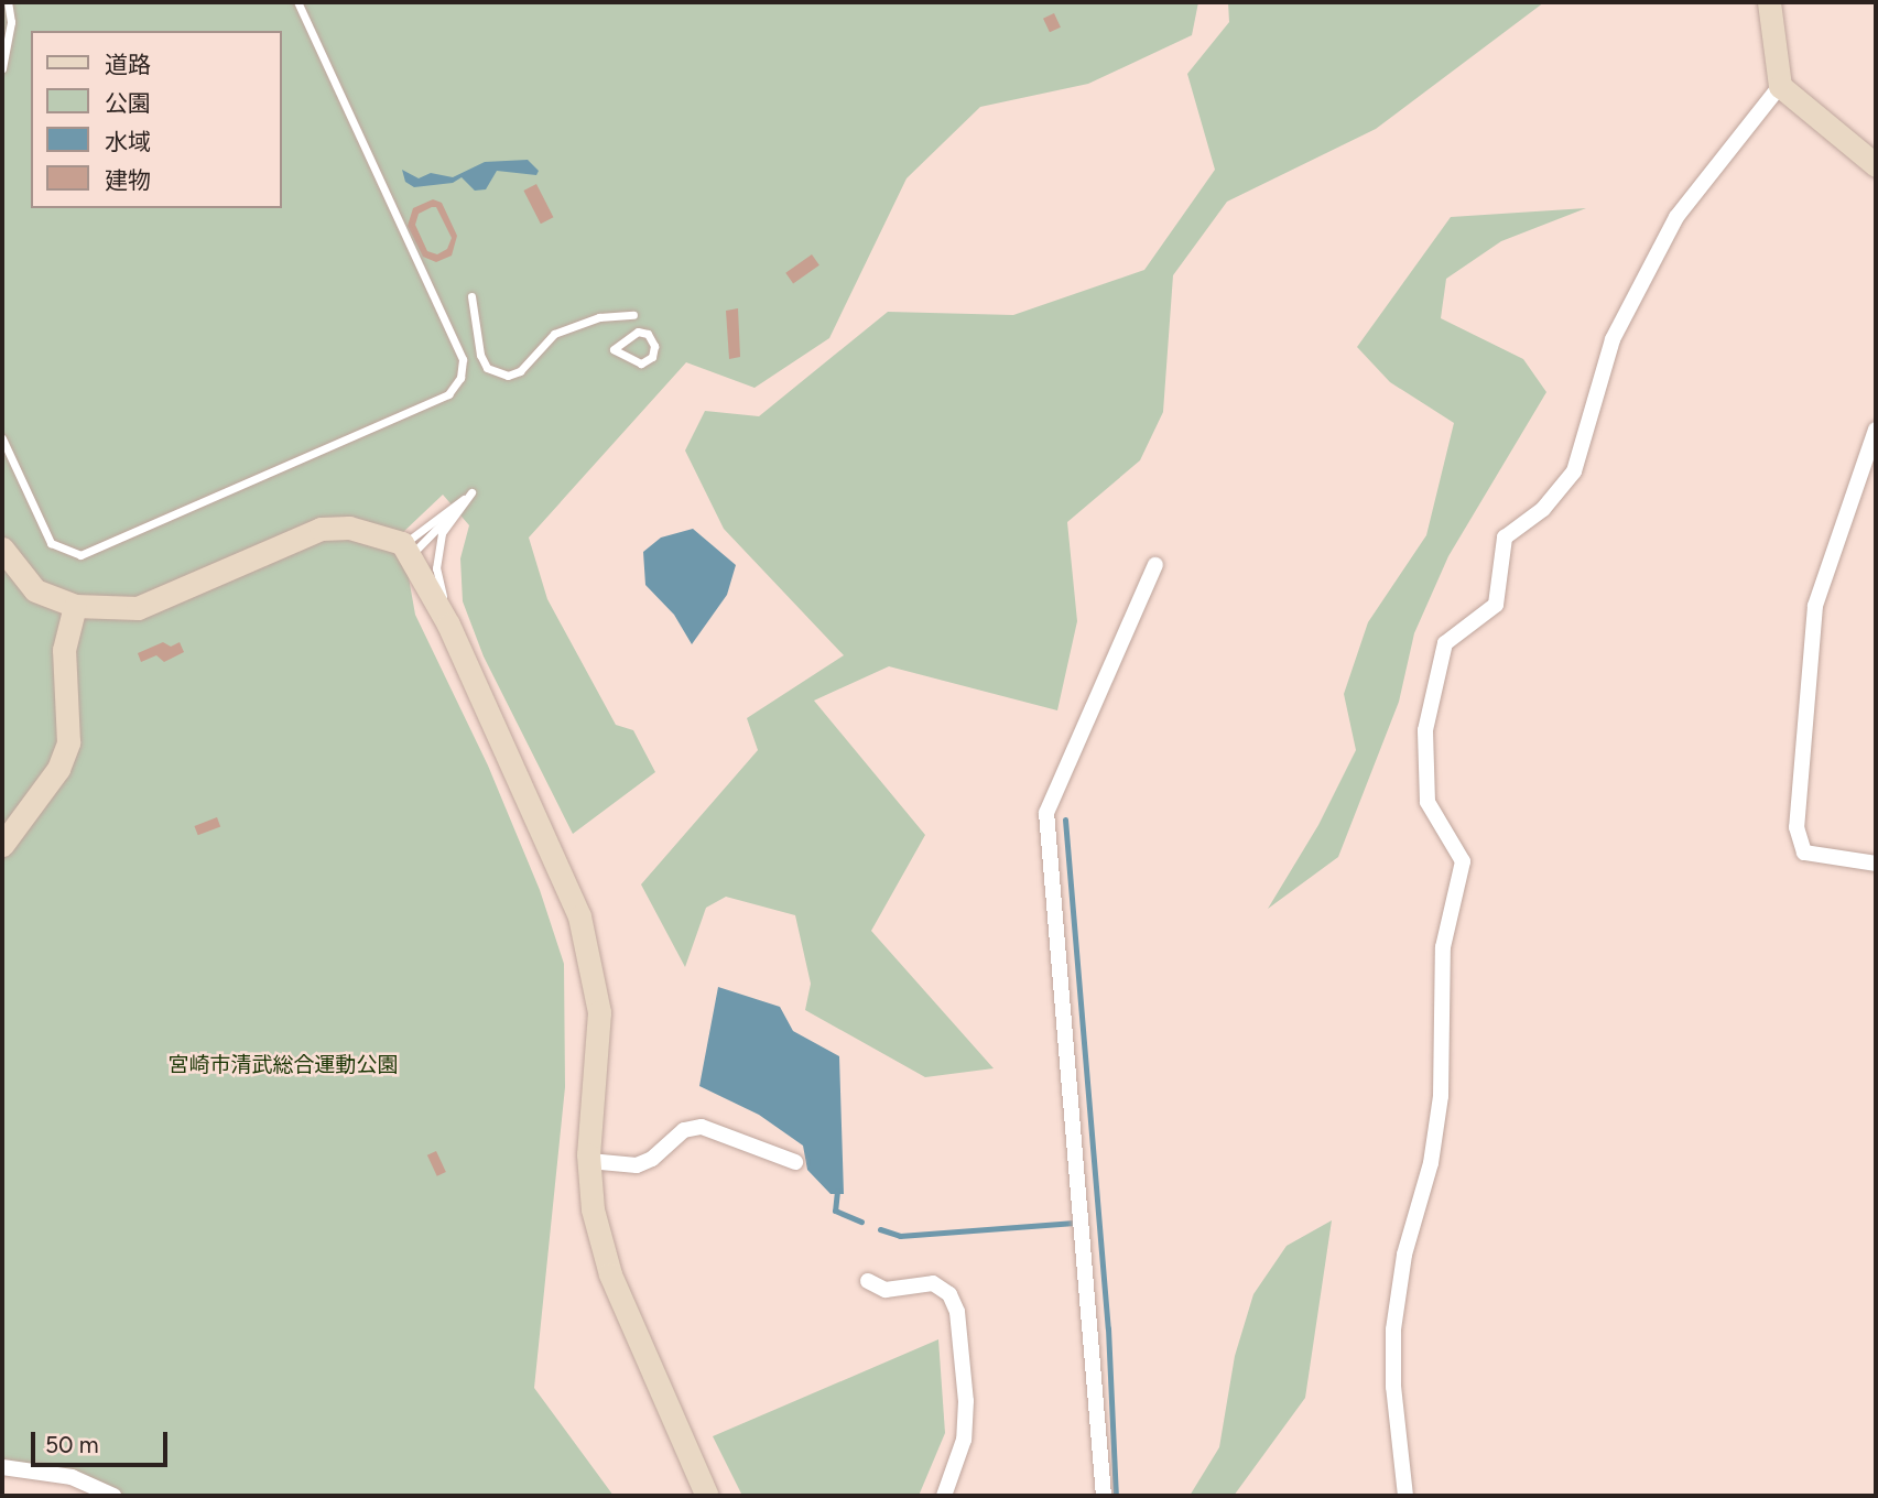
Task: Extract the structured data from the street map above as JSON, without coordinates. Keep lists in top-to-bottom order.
{
  "parks": ["宮崎市清武総合運動公園"],
  "legend": [
    "道路",
    "公園",
    "水域",
    "建物"
  ],
  "scale_bar": "50 m"
}
